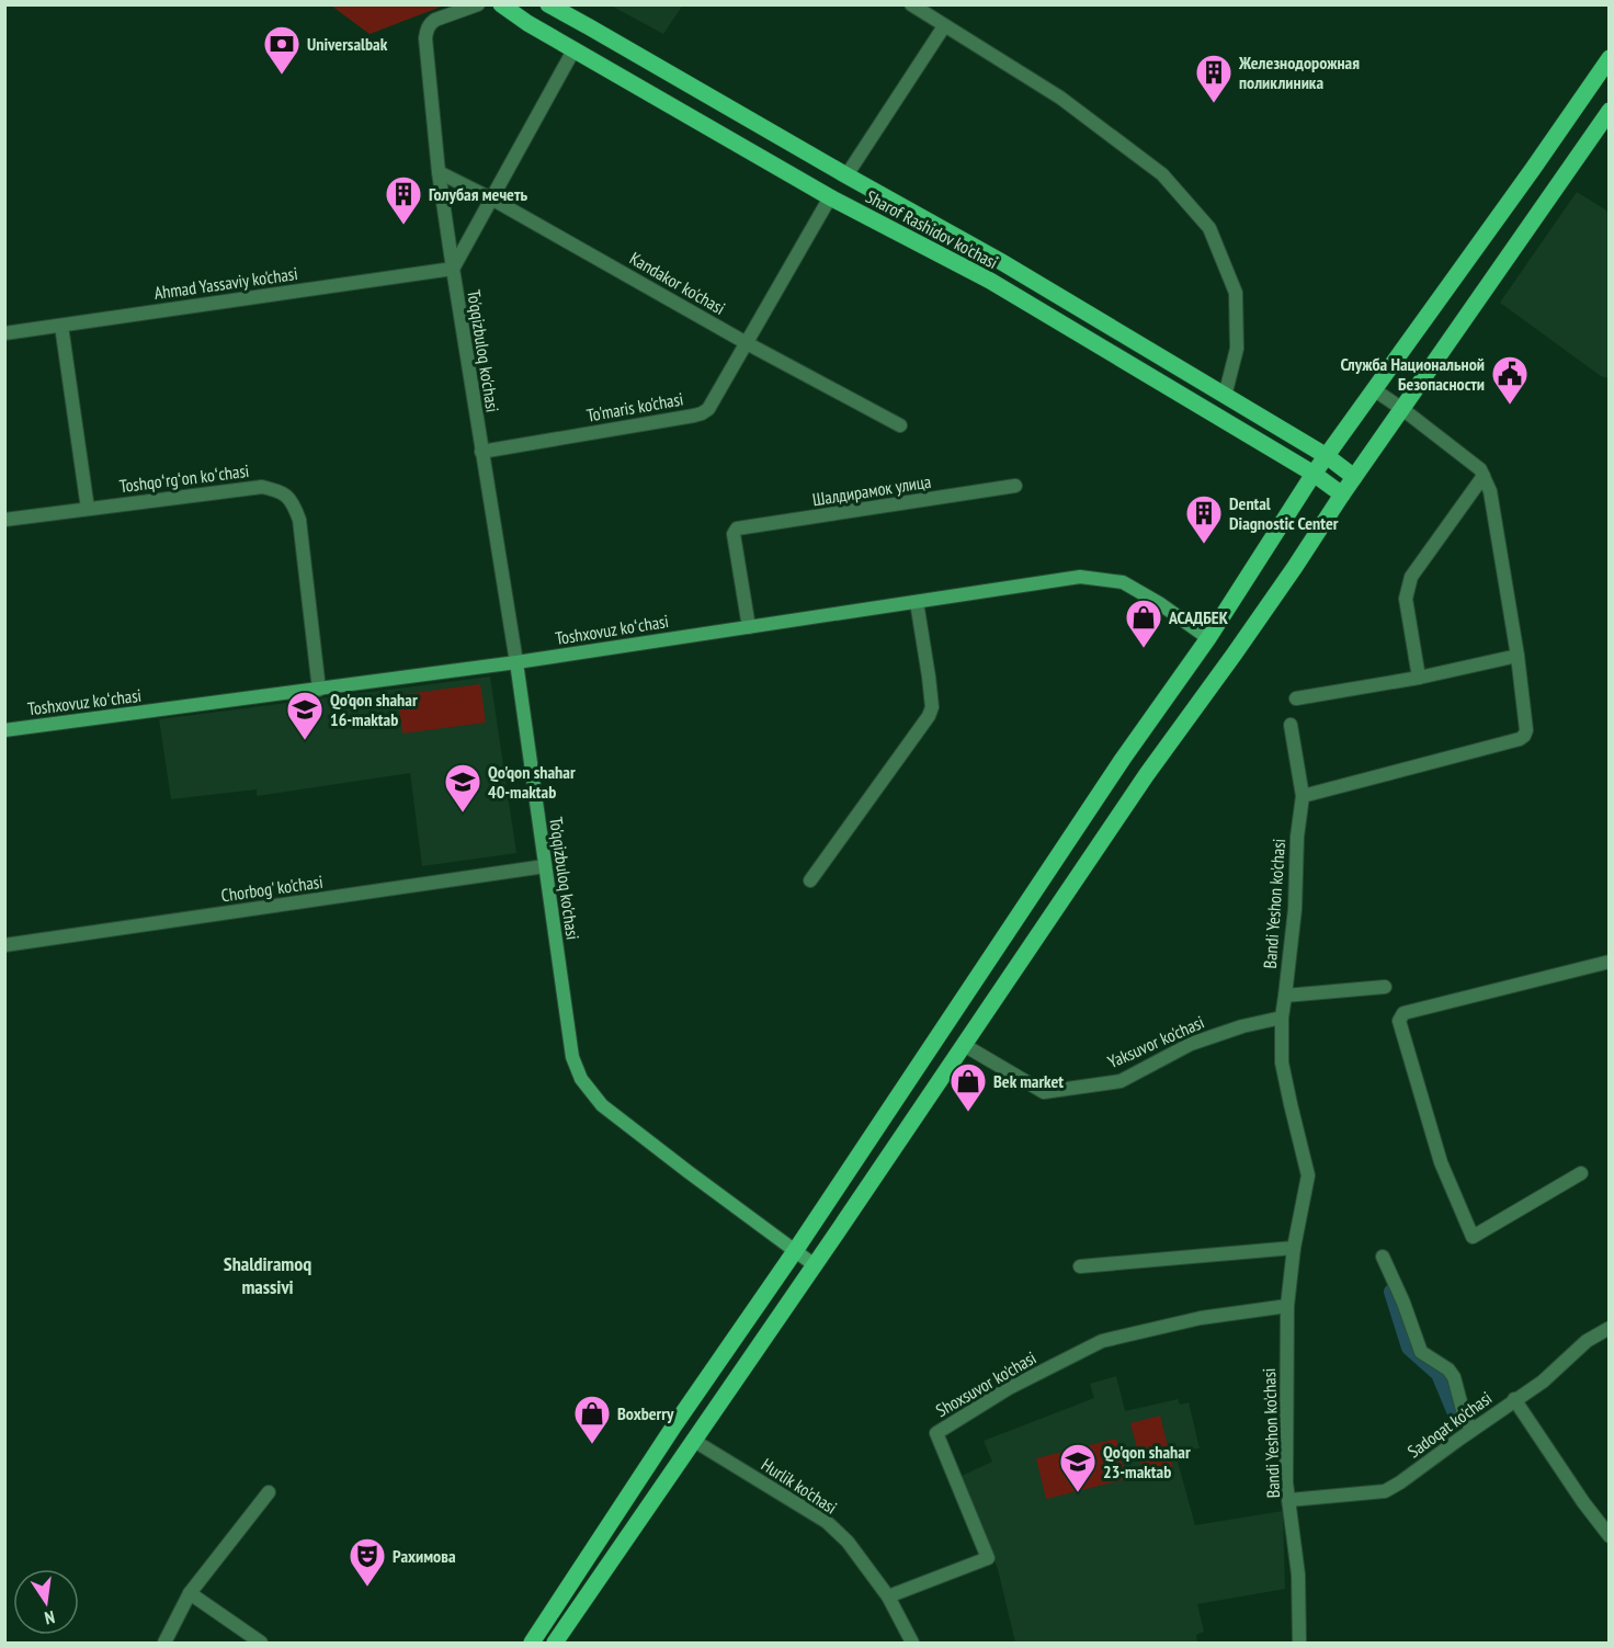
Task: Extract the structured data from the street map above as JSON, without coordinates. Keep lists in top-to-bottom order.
{
  "streets": {
    "main road": ["Sharof Rashidov ko'chasi"],
    "street": [
      "Ahmad Yassaviy ko'chasi",
      "Kandakor ko'chasi",
      "To'qqizbuloq ko'chasi",
      "To'maris ko'chasi",
      "Toshqoʻrgʻon koʻchasi",
      "Шалдирамок улица",
      "Toshxovuz koʻchasi",
      "Chorbog' ko'chasi",
      "Bandi Yeshon ko'chasi",
      "Yaksuvor ko'chasi",
      "Shoxsuvor ko'chasi",
      "Sadoqat ko'chasi",
      "Hurlik ko'chasi"
    ]
  },
  "crossings": [
    ["Sharof Rashidov ko'chasi", "To'qqizbuloq ko'chasi"],
    ["Sharof Rashidov ko'chasi", "To'maris ko'chasi"],
    ["Ahmad Yassaviy ko'chasi", "To'qqizbuloq ko'chasi"],
    ["Kandakor ko'chasi", "To'qqizbuloq ko'chasi"],
    ["Kandakor ko'chasi", "To'maris ko'chasi"],
    ["To'qqizbuloq ko'chasi", "To'maris ko'chasi"],
    ["To'qqizbuloq ko'chasi", "Toshxovuz koʻchasi"],
    ["To'qqizbuloq ko'chasi", "Chorbog' ko'chasi"],
    ["Toshqoʻrgʻon koʻchasi", "Toshxovuz koʻchasi"],
    ["Шалдирамок улица", "Toshxovuz koʻchasi"],
    ["Bandi Yeshon ko'chasi", "Yaksuvor ko'chasi"],
    ["Bandi Yeshon ko'chasi", "Shoxsuvor ko'chasi"],
    ["Bandi Yeshon ko'chasi", "Sadoqat ko'chasi"],
    ["Shoxsuvor ko'chasi", "Hurlik ko'chasi"]
  ],
  "districts": ["Shaldiramoq massivi"],
  "places": {
    "bank": ["Universalbak"],
    "building": ["Железнодорожная поликлиника", "Голубая мечеть", "Dental Diagnostic Center"],
    "public building": ["Служба Национальной Безопасности"],
    "shop": ["АСАДБЕК", "Bek market", "Boxberry"],
    "school or university": ["Qo'qon shahar 16-maktab", "Qo'qon shahar 40-maktab", "Qo'qon shahar 23-maktab"],
    "theatre": ["Рахимова"]
  },
  "north": "bottom"
}
